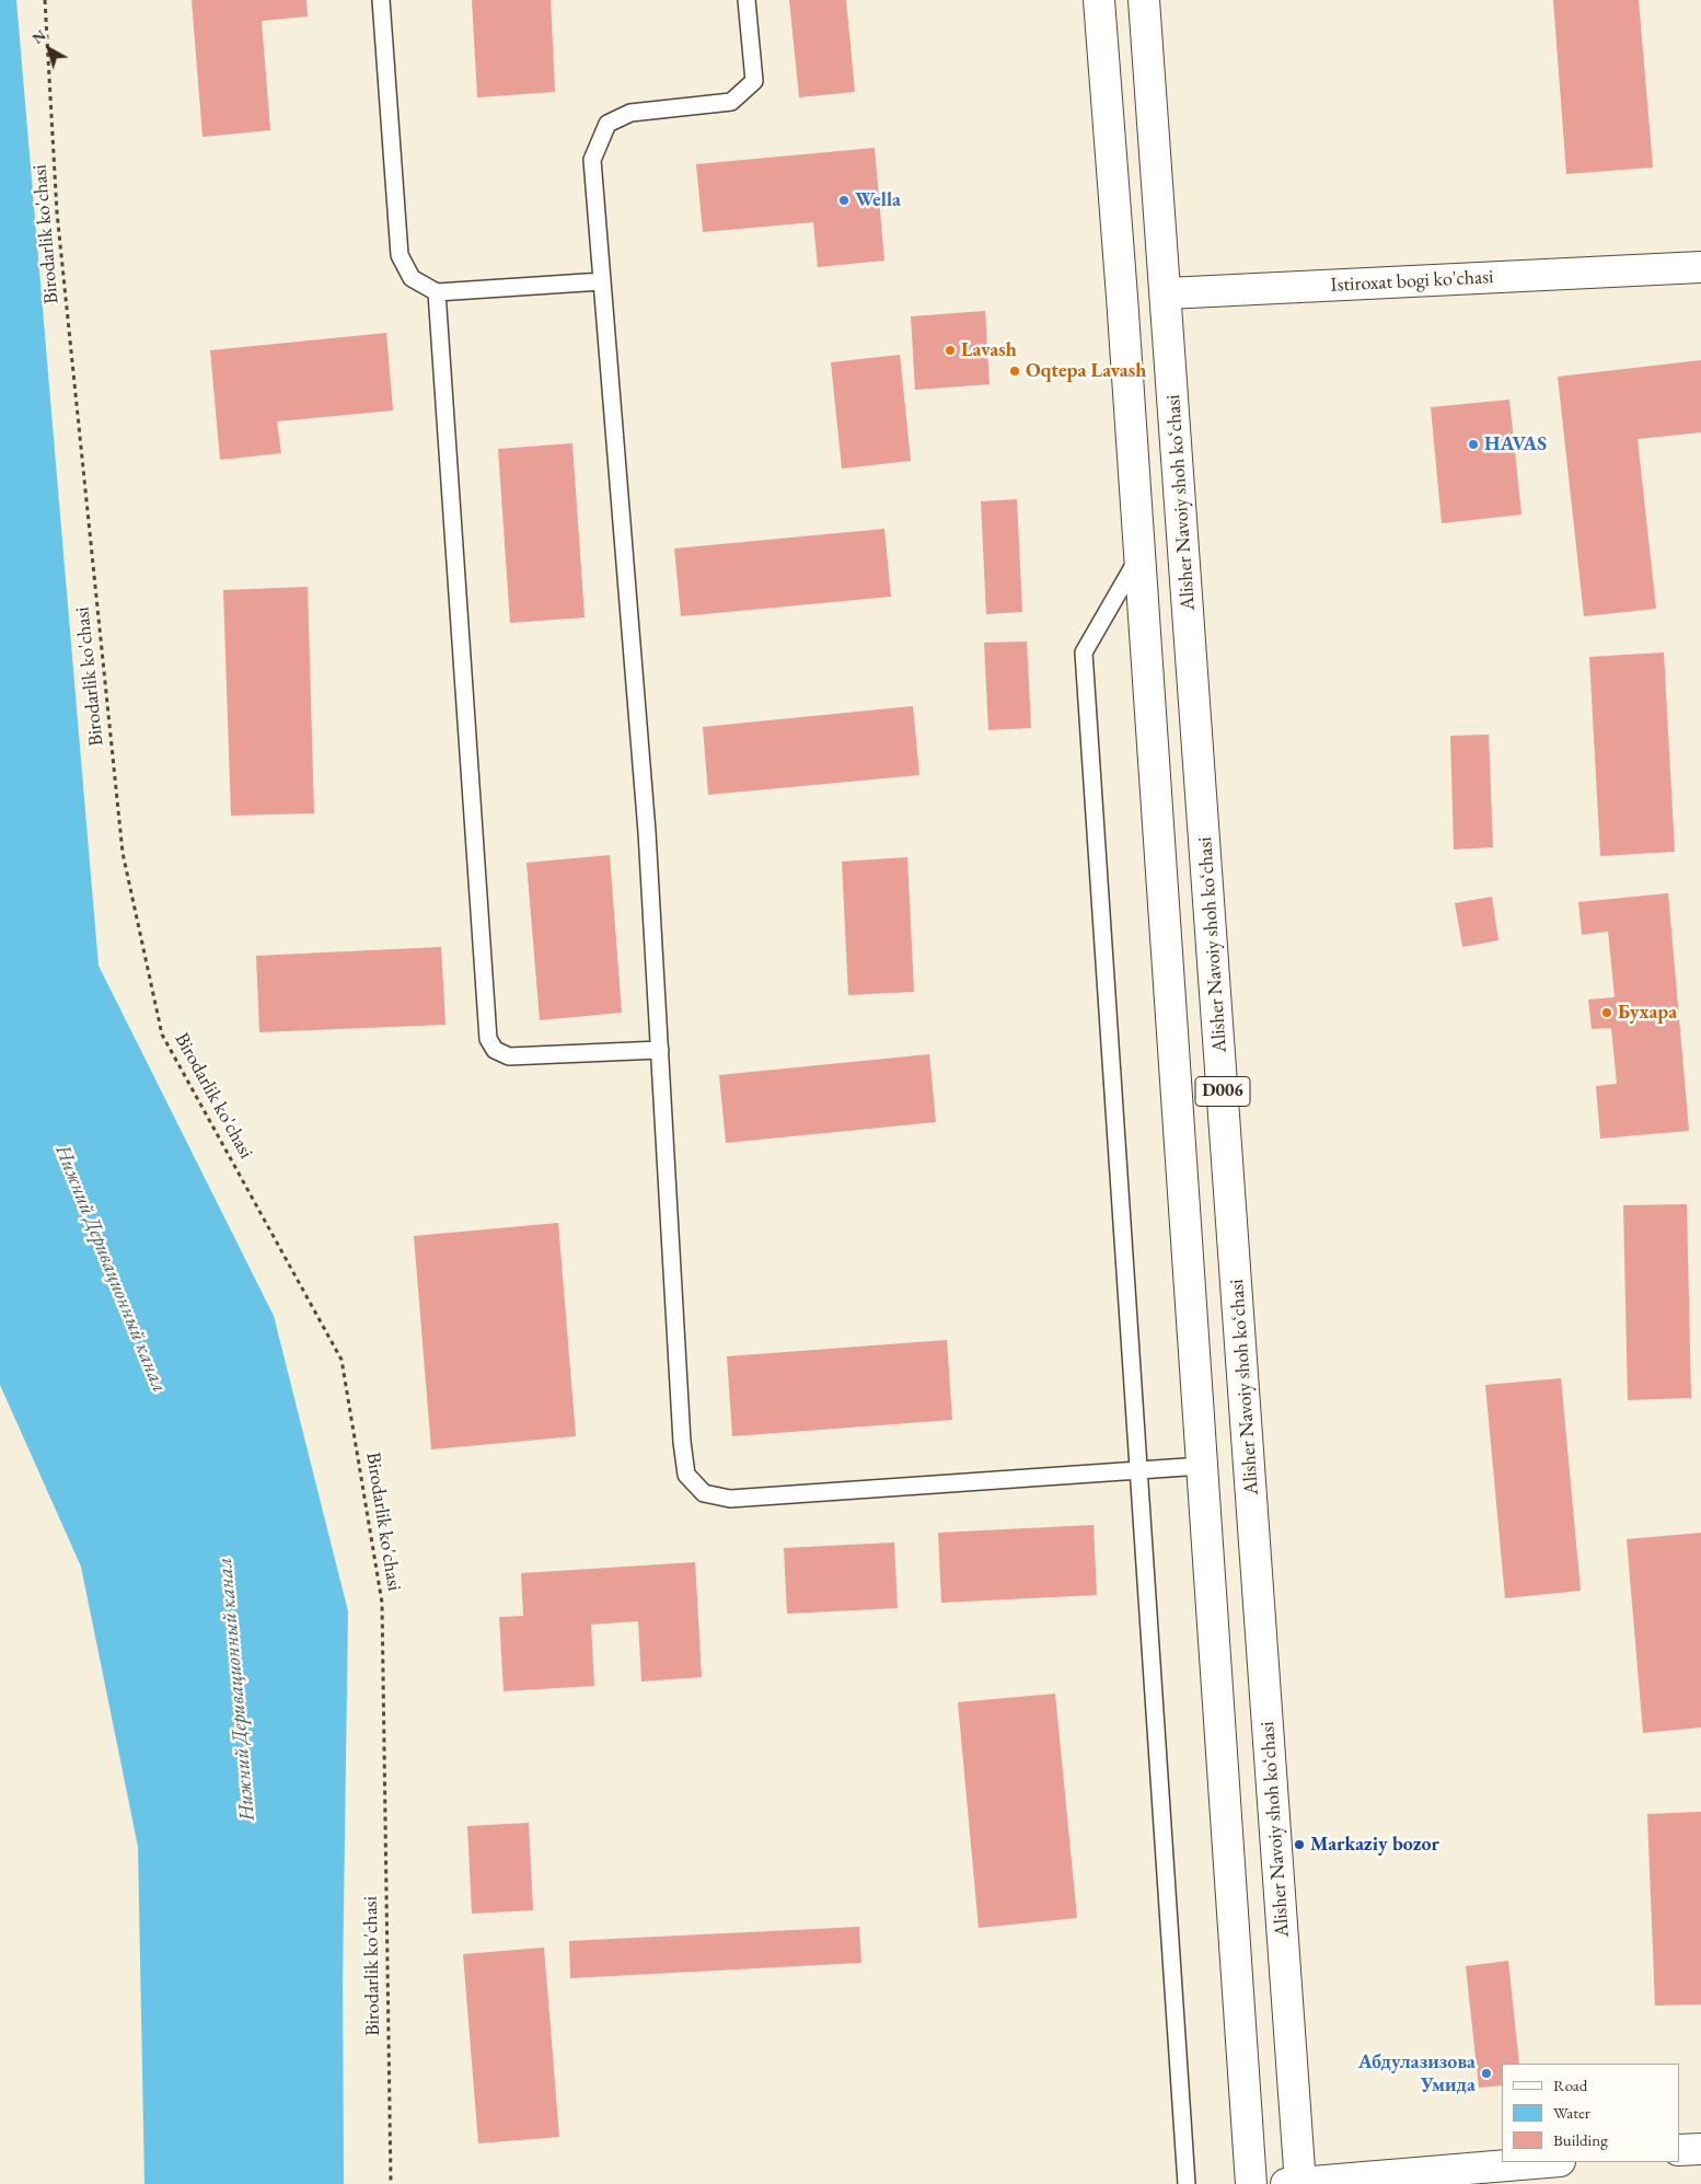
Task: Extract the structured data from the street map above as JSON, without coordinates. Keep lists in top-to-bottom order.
{
  "streets": {
    "main road": ["Istiroxat bogi ko'chasi", "Alisher Navoiy shoh koʻchasi", "D006"],
    "path": ["Birodarlik ko'chasi"]
  },
  "crossings": [
    ["Istiroxat bogi ko'chasi", "Alisher Navoiy shoh koʻchasi"],
    ["Istiroxat bogi ko'chasi", "D006"]
  ],
  "water": ["Нижний Деривационный канал"],
  "places": [
    "Wella",
    "Lavash",
    "Oqtepa Lavash",
    "HAVAS",
    "Бухара",
    "Markaziy bozor",
    "Абдулазизова Умида"
  ],
  "legend": ["Road", "Water", "Building"],
  "north": "top left"
}
